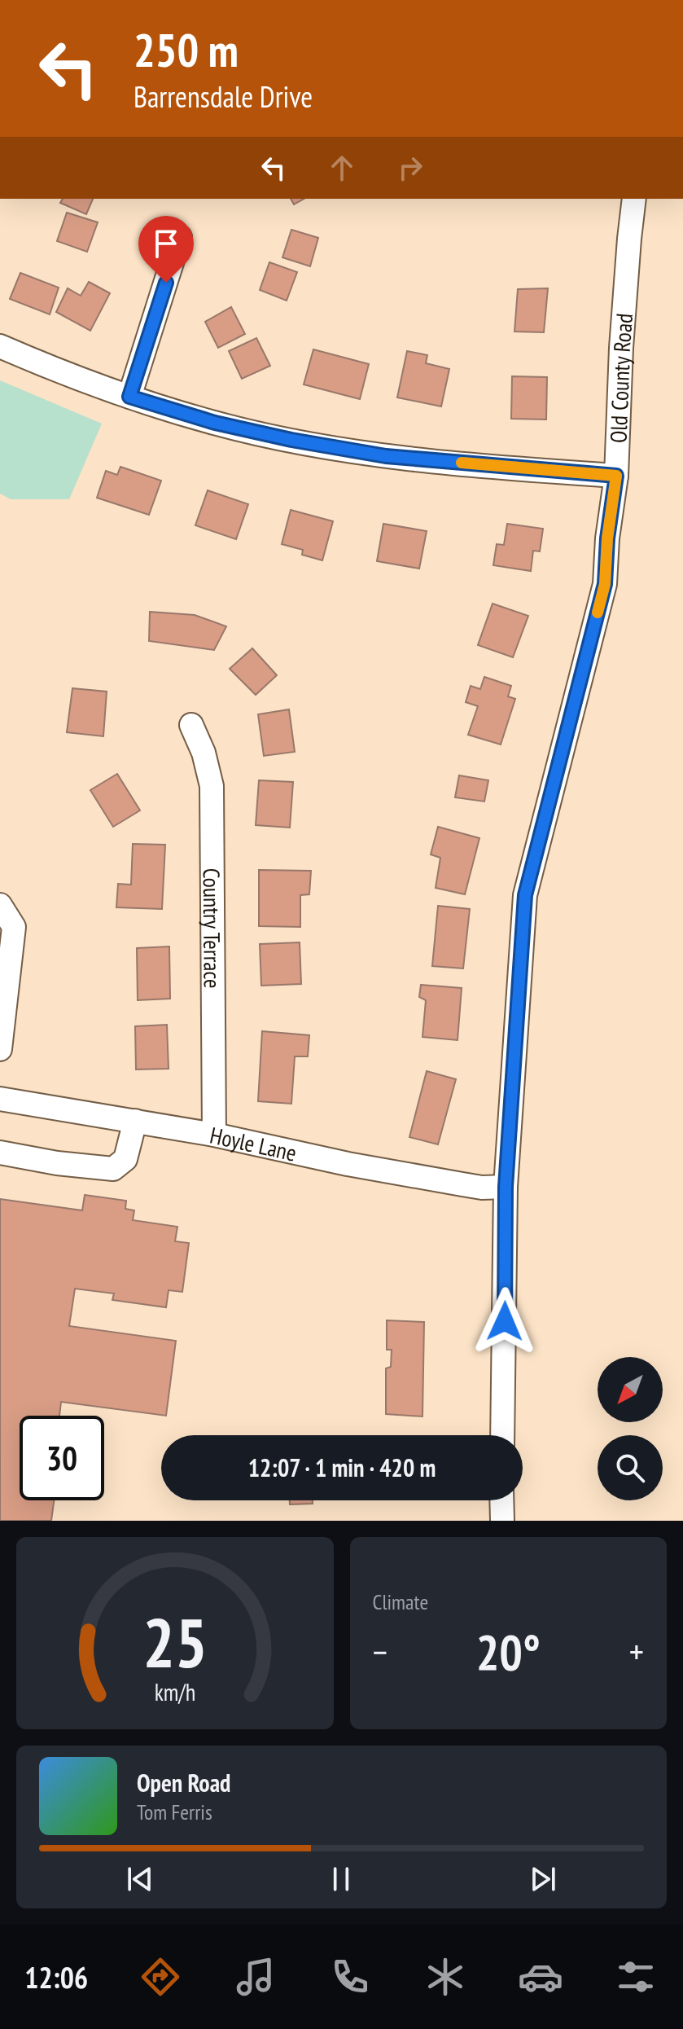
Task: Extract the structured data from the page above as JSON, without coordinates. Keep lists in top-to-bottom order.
{
  "streets": {
    "street": ["Old County Road", "Country Terrace", "Hoyle Lane"]
  },
  "crossings": [
    ["Old County Road", "Hoyle Lane"],
    ["Country Terrace", "Hoyle Lane"]
  ],
  "north": "bottom left",
  "page": {
    "turn": ["250 m", "Barrensdale Drive"],
    "limit": "30",
    "trip": "12:07 · 1 min · 420 m",
    "tile": "Climate",
    "heat": ["−", "20°", "+"],
    "song": ["Open Road", "Tom Ferris"],
    "tabs": "12:06",
    "gauge": ["25", "km/h"]
  }
}
